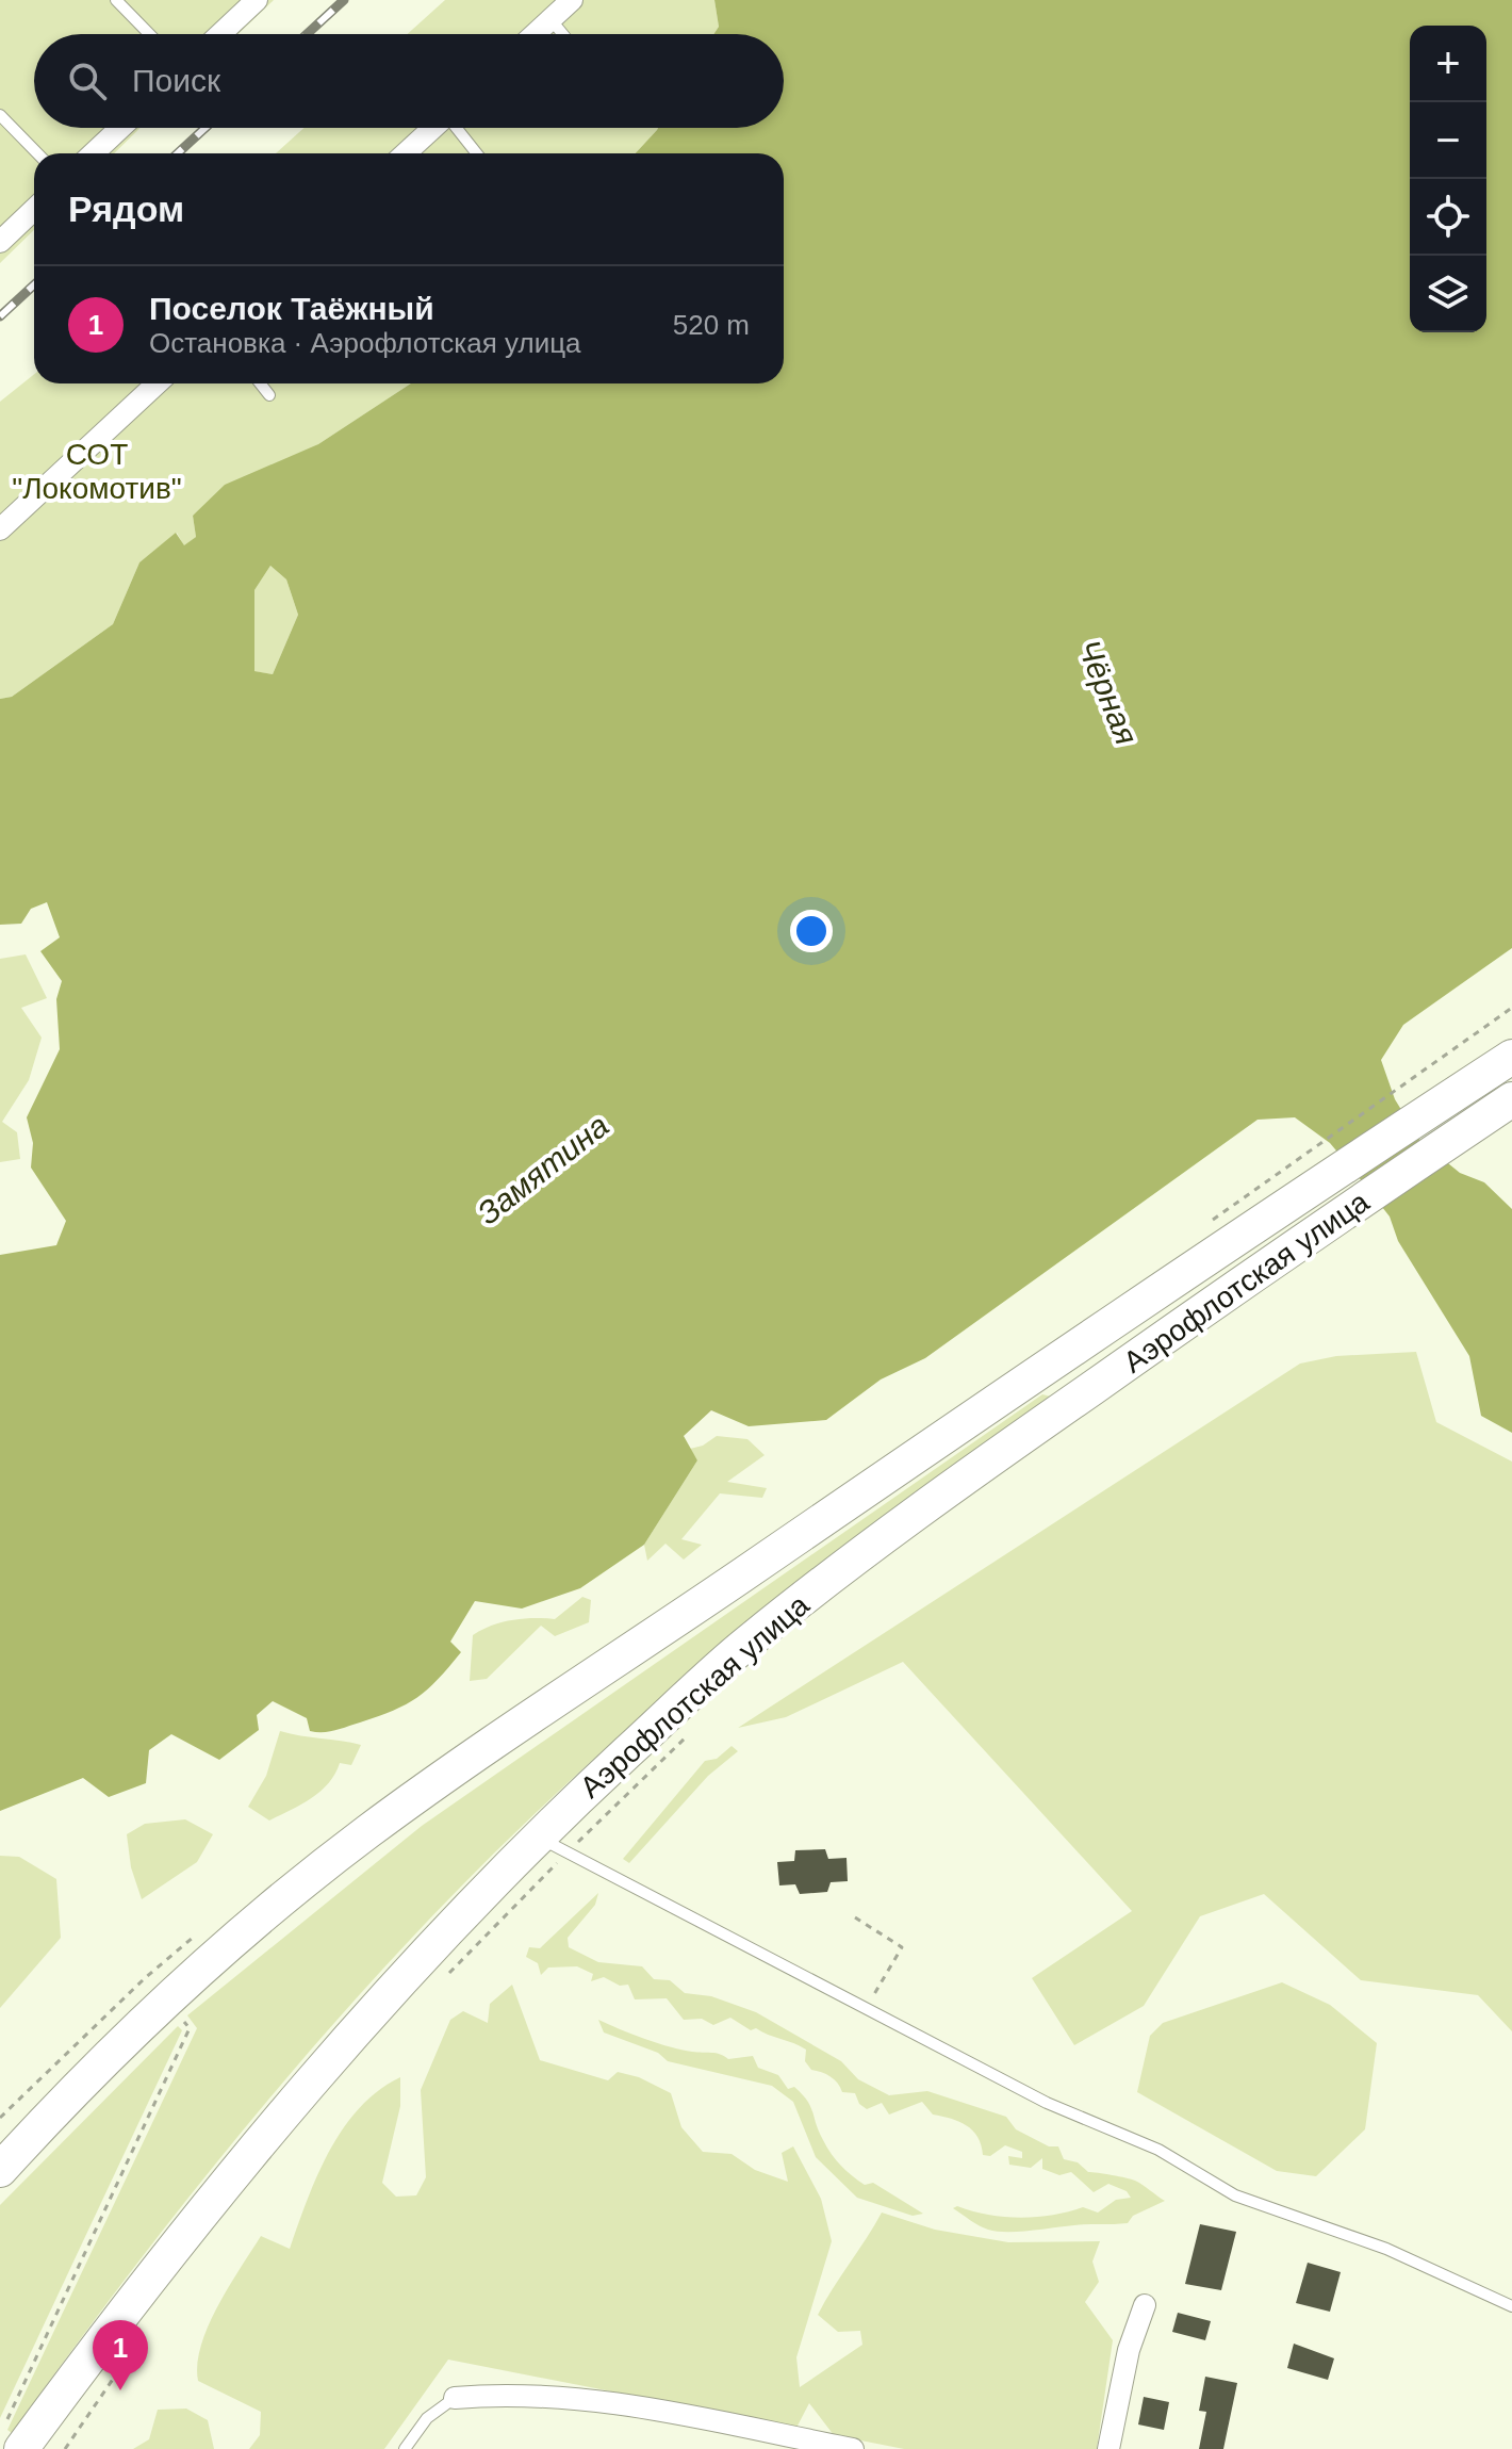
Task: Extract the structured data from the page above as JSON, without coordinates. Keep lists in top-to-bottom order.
{
  "streets": {
    "main road": ["Аэрофлотская улица"]
  },
  "water": ["Чёрная", "Замятина"],
  "parks": ["СОТ \"Локомотив\""],
  "page": {
    "map_buttons": ["+", "−"],
    "search": "Поиск",
    "heading": "Рядом",
    "list": [
      {
        "mark": "1",
        "name": "Поселок Таёжный",
        "note": "Остановка · Аэрофлотская улица",
        "value": "520 m"
      }
    ],
    "pins": "1"
  }
}
